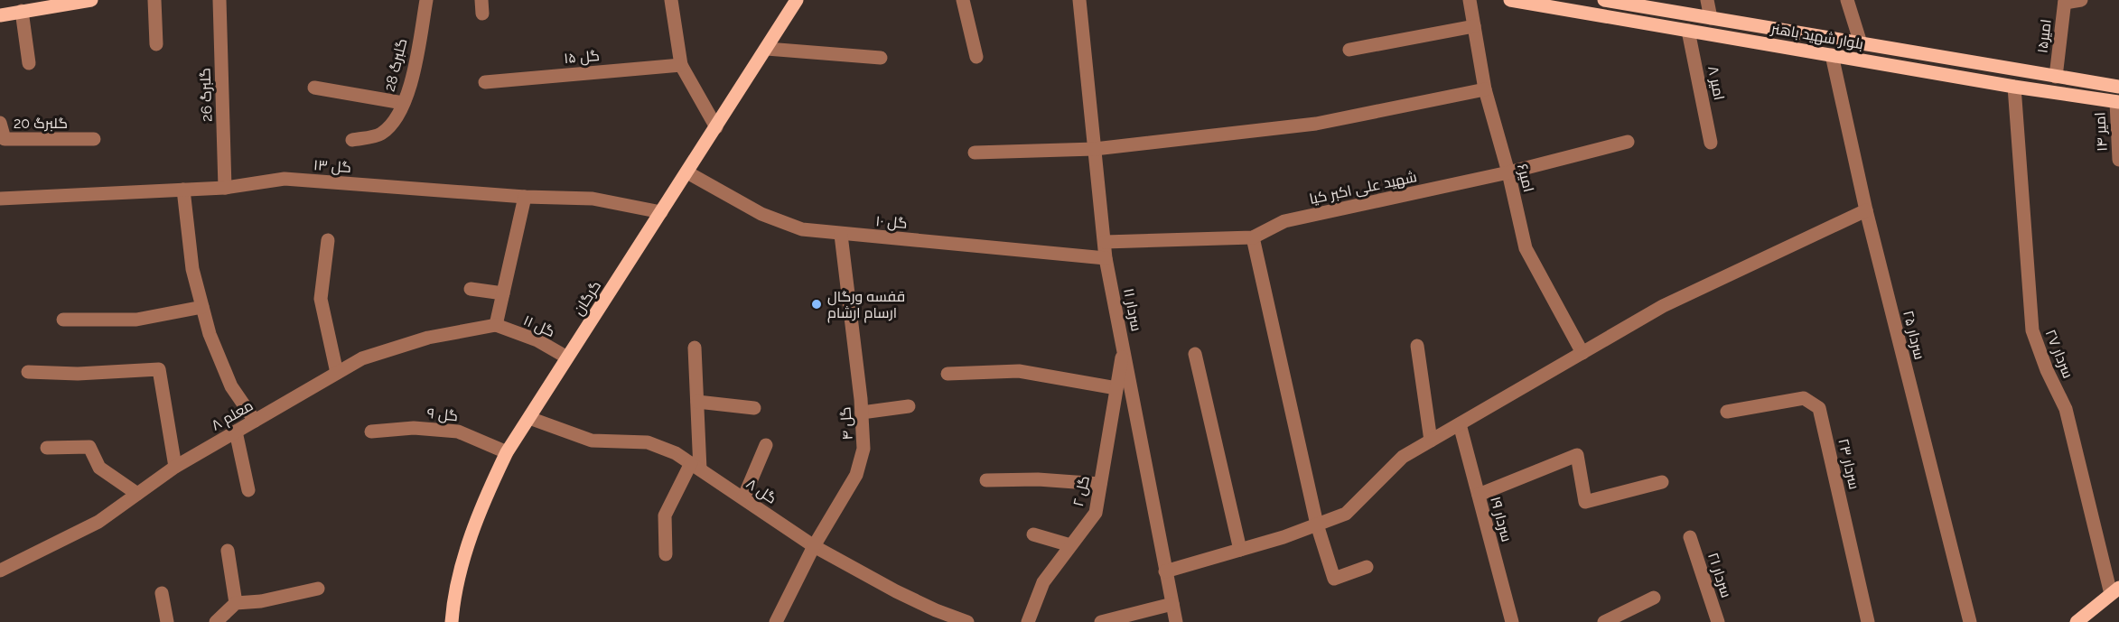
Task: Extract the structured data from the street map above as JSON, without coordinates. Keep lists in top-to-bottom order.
{
  "streets": {
    "main road": ["بلوار شهید باهنر", "گرگان"],
    "street": [
      "امیر۱۵",
      "گل ۱۵",
      "گلبرگ 28",
      "امیر ۸",
      "گلبرگ 26",
      "گلبرگ 20",
      "امیر ۱۴",
      "گل ۱۳",
      "امیر۶",
      "شهید علی اکبر کیا",
      "گل ۱۰",
      "سردار ۱۱",
      "گل ۱۱",
      "سردار ۲۵",
      "سردار ۲۷",
      "گل ۹",
      "معلم ۸",
      "گل ۴",
      "سردار ۲۳",
      "گل ۸",
      "گل ۲",
      "سردار ۱۹",
      "سردار ۲۱"
    ]
  },
  "crossings": [
    ["بلوار شهید باهنر", "امیر۱۵"],
    ["بلوار شهید باهنر", "امیر ۸"],
    ["بلوار شهید باهنر", "امیر ۱۴"],
    ["بلوار شهید باهنر", "سردار ۲۵"],
    ["بلوار شهید باهنر", "سردار ۲۷"],
    ["گلبرگ 26", "گل ۱۳"],
    ["گل ۱۳", "گرگان"],
    ["امیر۶", "شهید علی اکبر کیا"],
    ["شهید علی اکبر کیا", "سردار ۱۱"],
    ["گل ۱۰", "گرگان"],
    ["گل ۱۰", "سردار ۱۱"],
    ["گل ۱۰", "گل ۴"],
    ["گرگان", "گل ۱۱"],
    ["گرگان", "گل ۹"],
    ["گرگان", "گل ۸"],
    ["سردار ۱۱", "گل ۲"],
    ["گل ۱۱", "معلم ۸"],
    ["گل ۴", "گل ۸"]
  ],
  "places": ["قفسه ورگال ارسام ارشام"]
}
